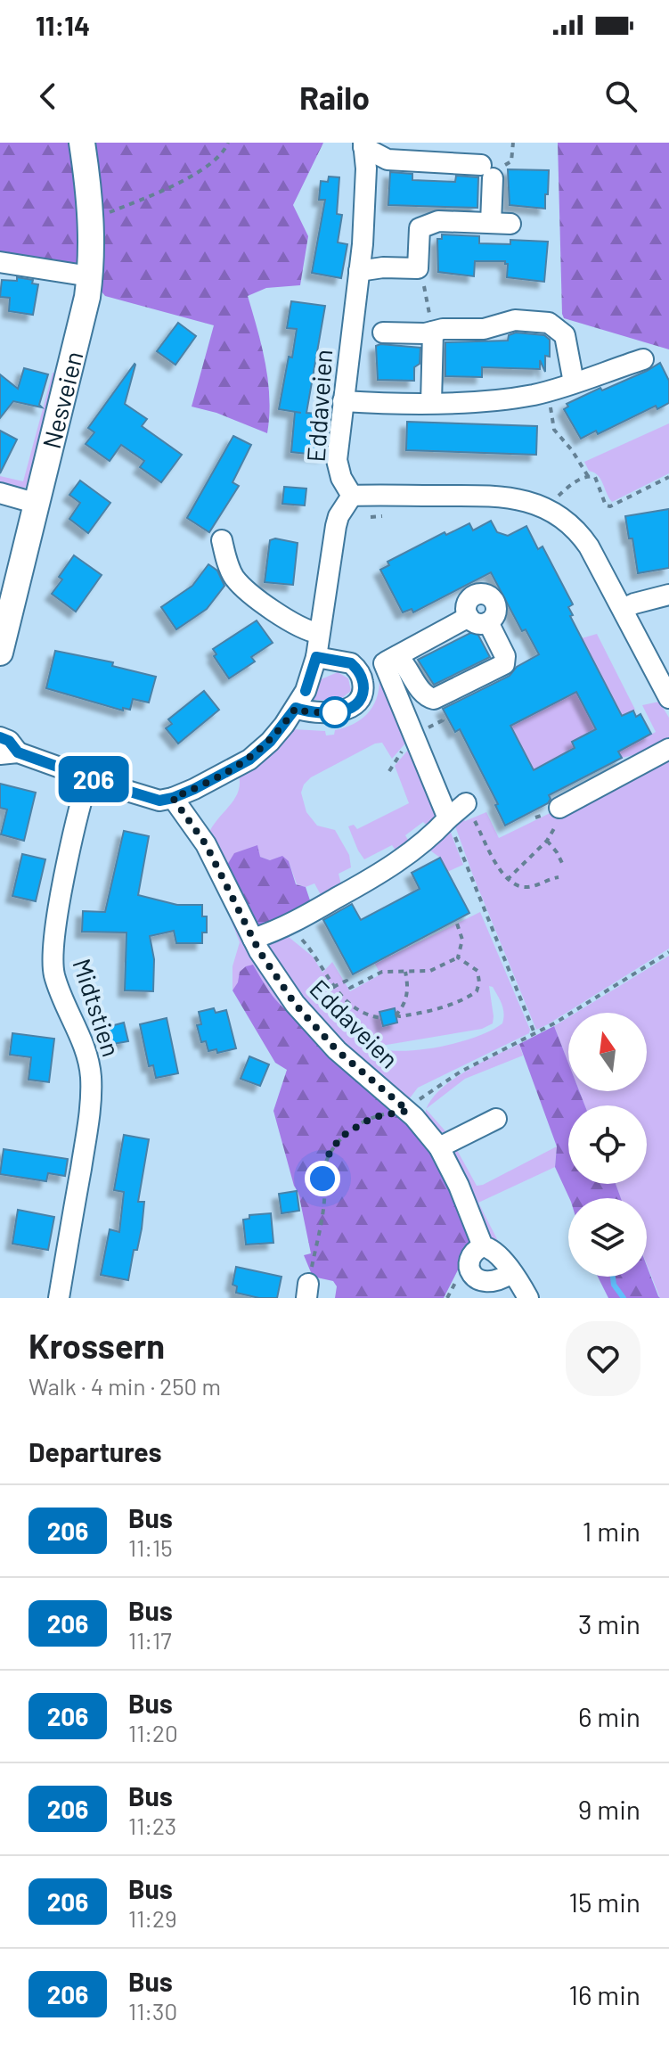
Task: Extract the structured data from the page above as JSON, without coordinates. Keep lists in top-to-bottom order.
{
  "streets": {
    "main road": ["Nesveien"],
    "street": ["Eddaveien", "Midtstien"]
  },
  "lines": ["bus line 206"],
  "north": "top",
  "page": {
    "status": "11:14",
    "header": "Railo",
    "on_map": "206",
    "heading": [
      ["Krossern", "Walk · 4 min · 250 m"],
      "Departures"
    ],
    "list": [
      {
        "mark": "206",
        "name": "Bus",
        "note": "11:15",
        "value": "1 min"
      },
      {
        "mark": "206",
        "name": "Bus",
        "note": "11:17",
        "value": "3 min"
      },
      {
        "mark": "206",
        "name": "Bus",
        "note": "11:20",
        "value": "6 min"
      },
      {
        "mark": "206",
        "name": "Bus",
        "note": "11:23",
        "value": "9 min"
      },
      {
        "mark": "206",
        "name": "Bus",
        "note": "11:29",
        "value": "15 min"
      },
      {
        "mark": "206",
        "name": "Bus",
        "note": "11:30",
        "value": "16 min"
      }
    ]
  }
}
